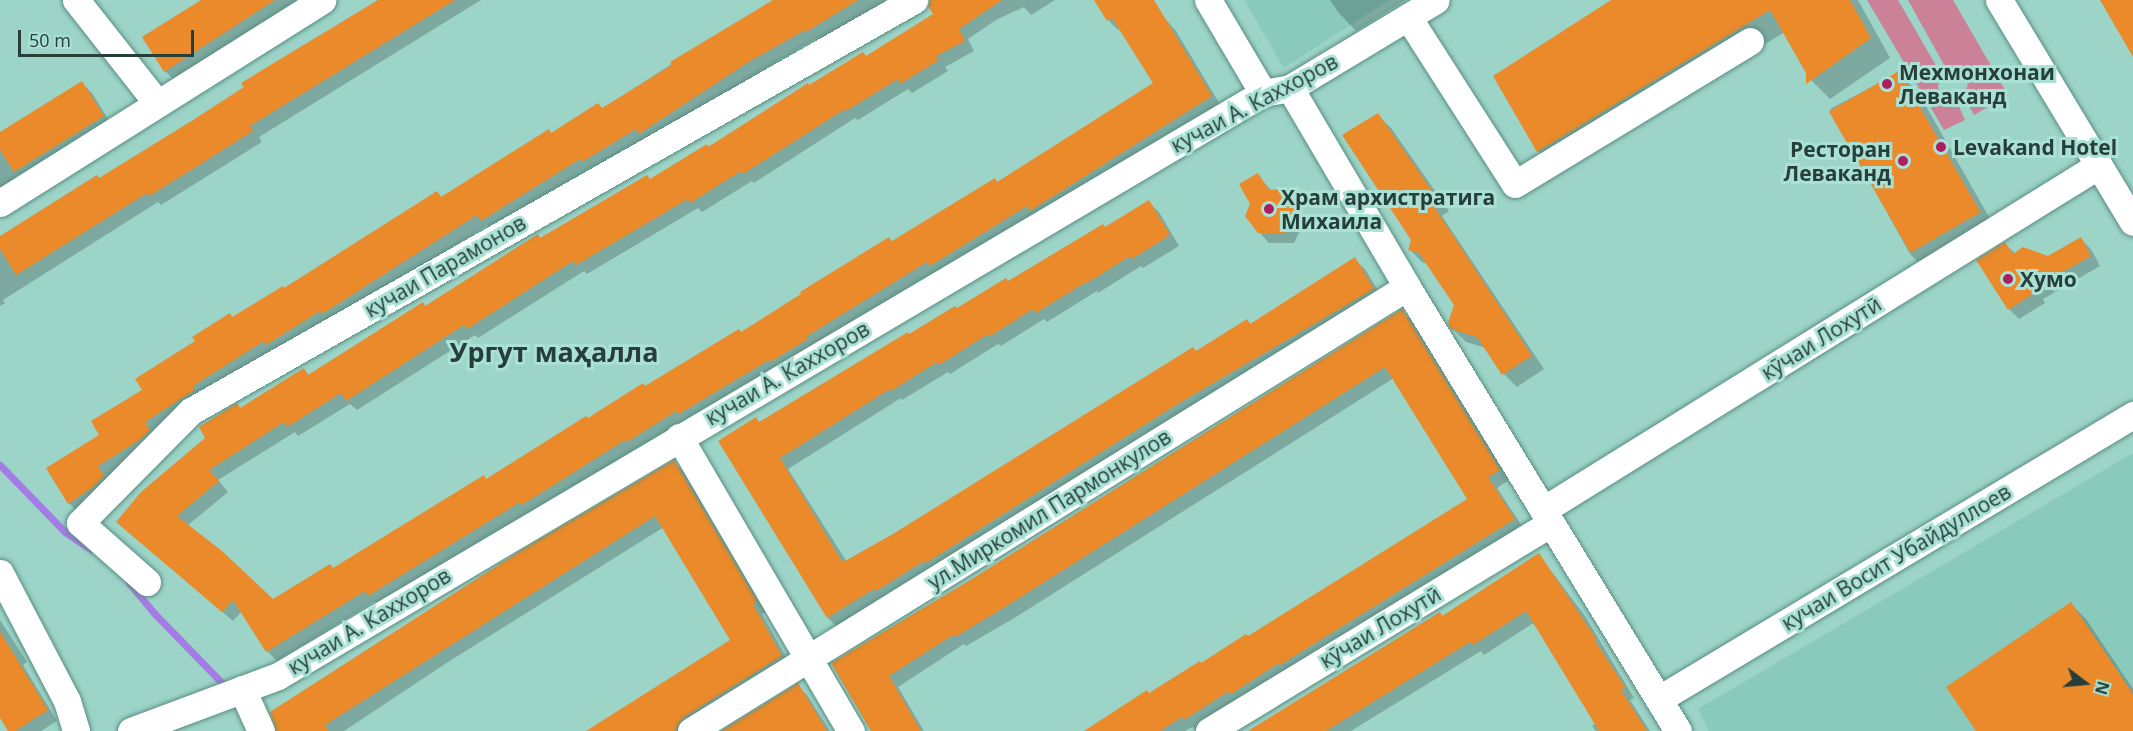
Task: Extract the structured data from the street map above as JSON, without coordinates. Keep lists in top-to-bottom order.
{
  "streets": {
    "street": [
      "кучаи А. Каххоров",
      "кучаи Парамонов",
      "кӯчаи Лохутӣ",
      "ул.Миркомил Пармонкулов",
      "кучаи Восит Убайдуллоев"
    ]
  },
  "districts": ["Ургут маҳалла"],
  "places": [
    "Мехмонхонаи Леваканд",
    "Levakand Hotel",
    "Ресторан Леваканд",
    "Храм архистратига Михаила",
    "Хумо"
  ],
  "scale_bar": "50 m",
  "north": "right"
}
